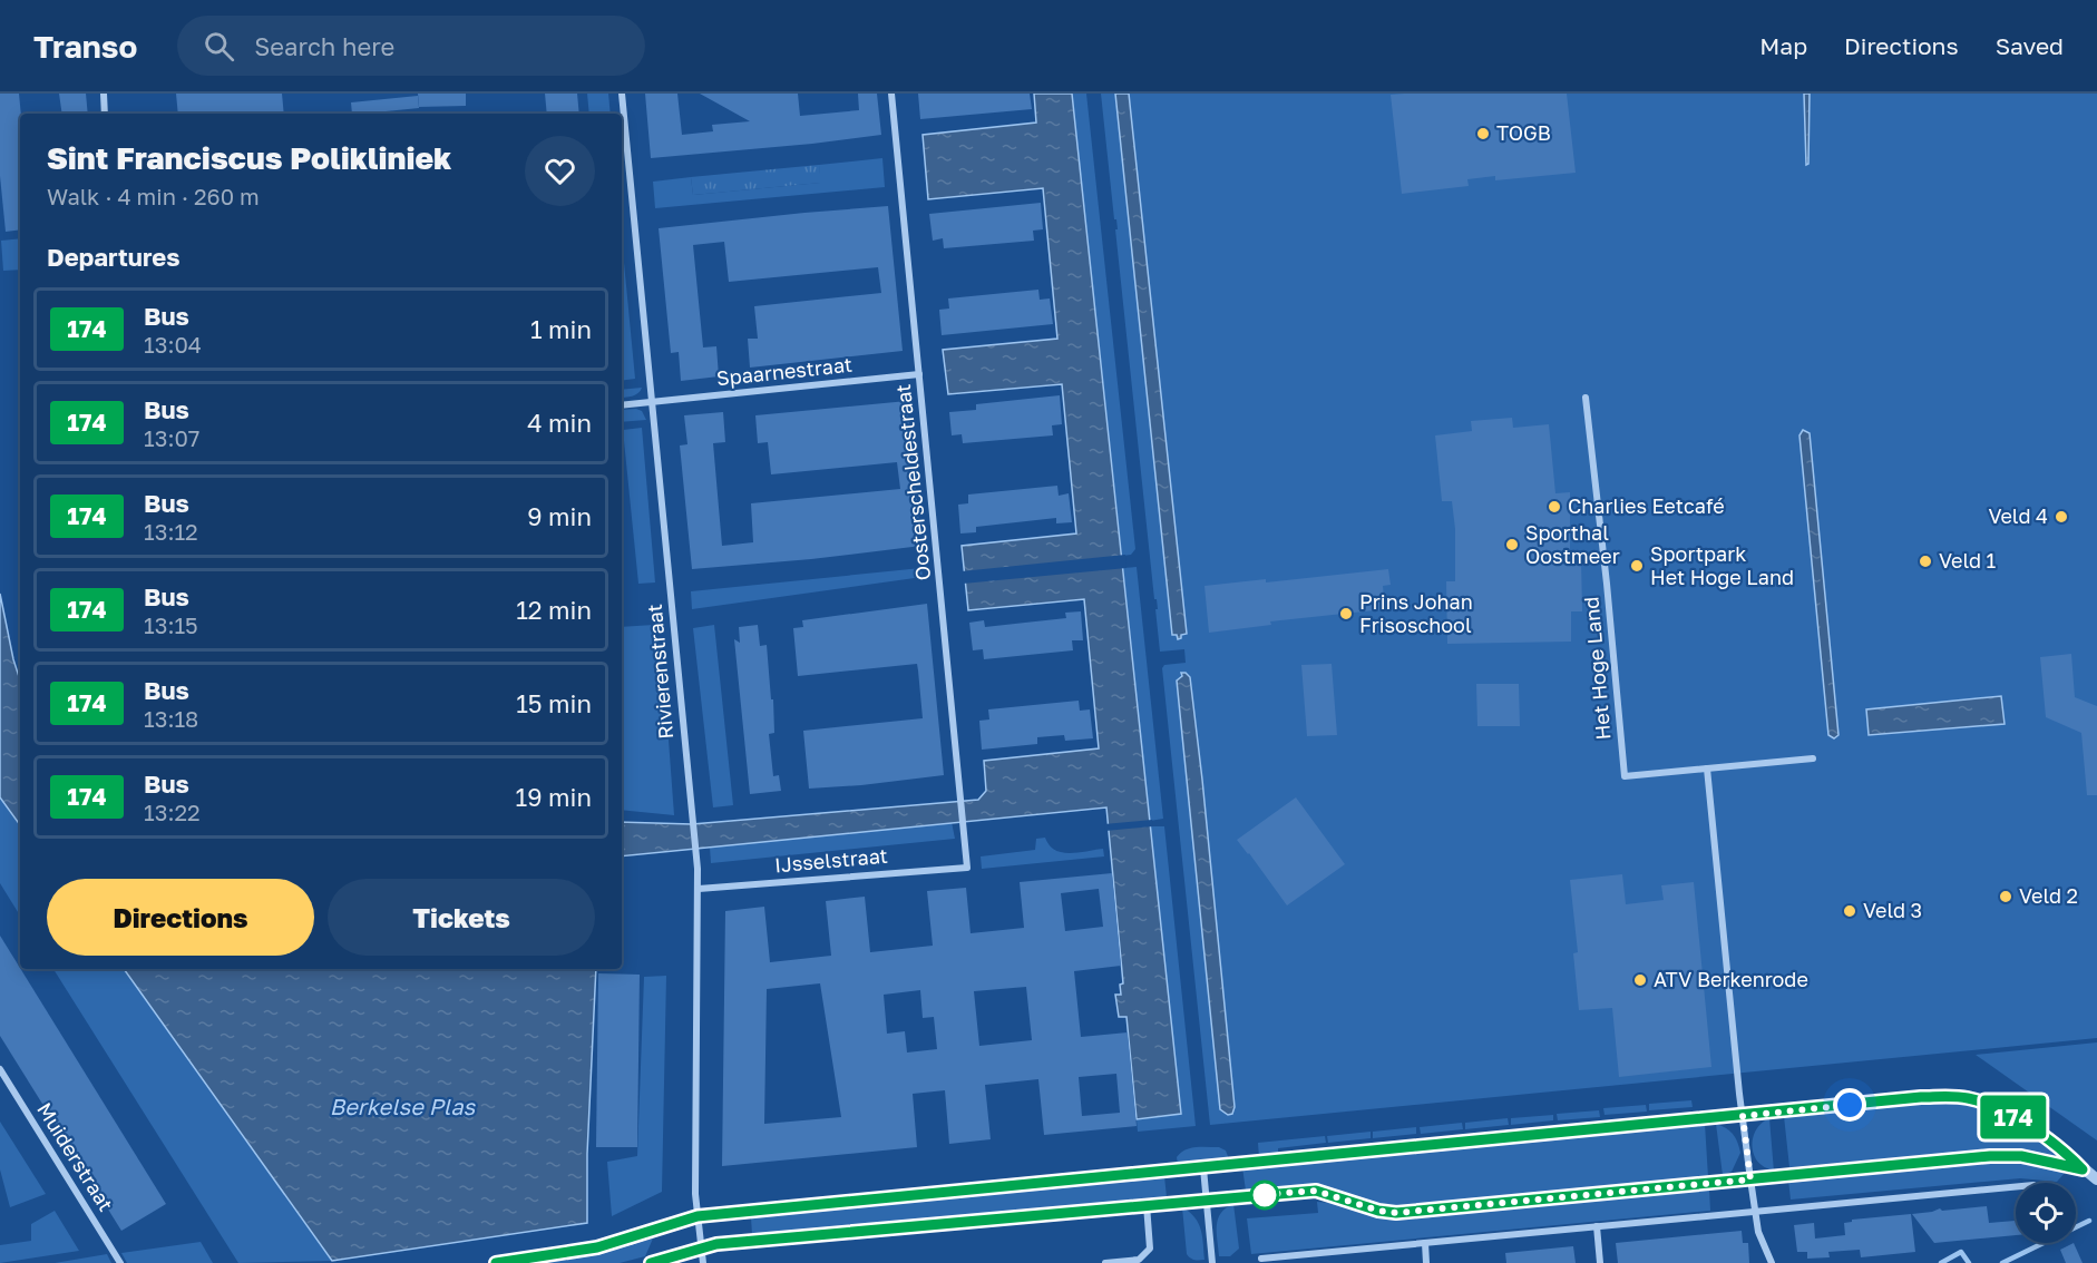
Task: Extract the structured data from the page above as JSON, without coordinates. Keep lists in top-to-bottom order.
{
  "streets": {
    "street": [
      "Spaarnestraat",
      "Oosterscheldestraat",
      "Het Hoge Land",
      "Rivierenstraat",
      "IJsselstraat",
      "Muiderstraat"
    ]
  },
  "crossings": [
    ["Spaarnestraat", "Oosterscheldestraat"],
    ["Spaarnestraat", "Rivierenstraat"],
    ["Oosterscheldestraat", "IJsselstraat"],
    ["Rivierenstraat", "IJsselstraat"]
  ],
  "water": ["Berkelse Plas"],
  "places": [
    "TOGB",
    "Charlies Eetcafé",
    "Veld 4",
    "Sporthal Oostmeer",
    "Veld 1",
    "Sportpark Het Hoge Land",
    "Prins Johan Frisoschool",
    "Veld 2",
    "Veld 3",
    "ATV Berkenrode"
  ],
  "lines": ["bus line 174"],
  "page": {
    "header": "Transo",
    "search": "Search here",
    "nav": ["Map", "Directions", "Saved"],
    "on_map": "174",
    "heading": [
      ["Sint Franciscus Polikliniek", "Walk · 4 min · 260 m"],
      "Departures"
    ],
    "list": [
      {
        "mark": "174",
        "name": "Bus",
        "note": "13:04",
        "value": "1 min"
      },
      {
        "mark": "174",
        "name": "Bus",
        "note": "13:07",
        "value": "4 min"
      },
      {
        "mark": "174",
        "name": "Bus",
        "note": "13:12",
        "value": "9 min"
      },
      {
        "mark": "174",
        "name": "Bus",
        "note": "13:15",
        "value": "12 min"
      },
      {
        "mark": "174",
        "name": "Bus",
        "note": "13:18",
        "value": "15 min"
      },
      {
        "mark": "174",
        "name": "Bus",
        "note": "13:22",
        "value": "19 min"
      }
    ],
    "buttons": ["Directions", "Tickets"]
  }
}
